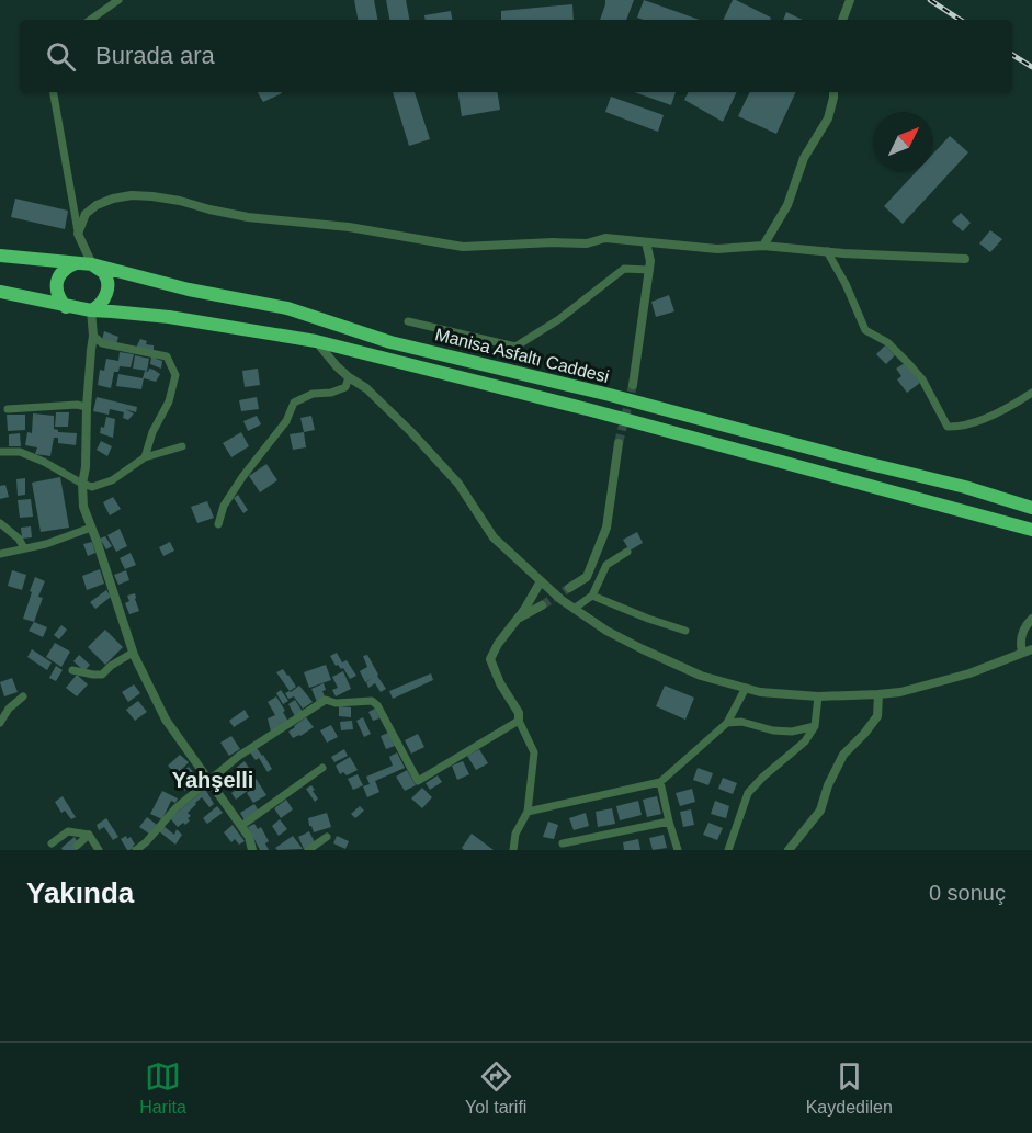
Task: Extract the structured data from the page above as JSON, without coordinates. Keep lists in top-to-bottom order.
{
  "streets": {
    "highway": ["Manisa Asfaltı Caddesi"]
  },
  "districts": ["Yahşelli"],
  "north": "top right",
  "page": {
    "search": "Burada ara",
    "heading": ["Yakında", "0 sonuç"],
    "nav": ["Harita", "Yol tarifi", "Kaydedilen"]
  }
}
